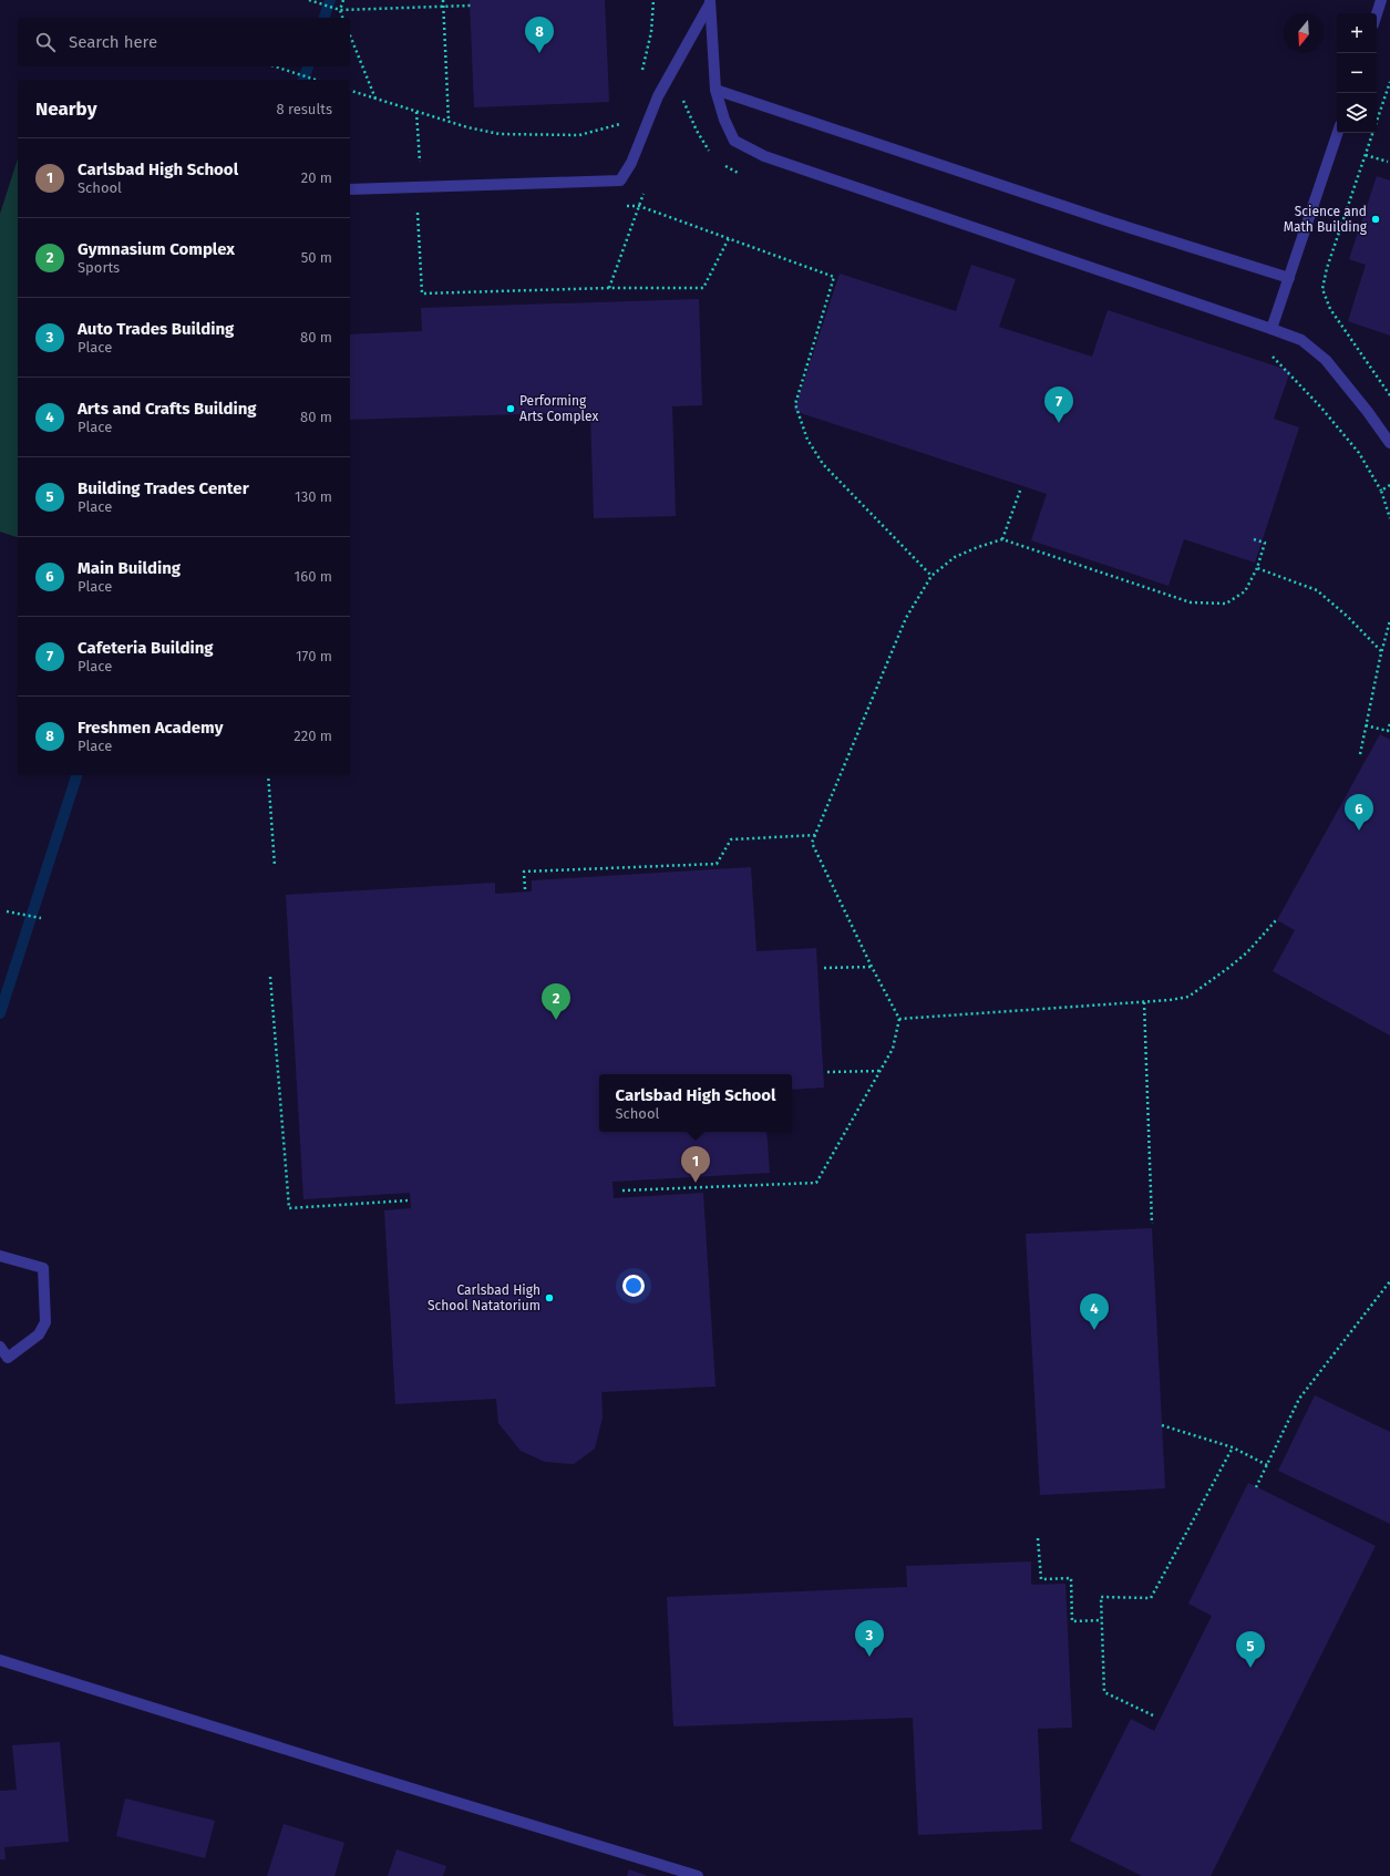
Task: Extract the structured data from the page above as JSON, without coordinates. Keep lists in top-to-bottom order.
{
  "places": ["Science and Math Building", "Performing Arts Complex", "Carlsbad High School Natatorium"],
  "north": "bottom",
  "page": {
    "map_buttons": ["+", "−"],
    "pins": [
      "8",
      "7",
      "6",
      "2",
      "1",
      "4",
      "3",
      "5"
    ],
    "search": "Search here",
    "heading": ["Nearby", "8 results"],
    "list": [
      {
        "mark": "1",
        "name": "Carlsbad High School",
        "note": "School",
        "value": "20 m"
      },
      {
        "mark": "2",
        "name": "Gymnasium Complex",
        "note": "Sports",
        "value": "50 m"
      },
      {
        "mark": "3",
        "name": "Auto Trades Building",
        "note": "Place",
        "value": "80 m"
      },
      {
        "mark": "4",
        "name": "Arts and Crafts Building",
        "note": "Place",
        "value": "80 m"
      },
      {
        "mark": "5",
        "name": "Building Trades Center",
        "note": "Place",
        "value": "130 m"
      },
      {
        "mark": "6",
        "name": "Main Building",
        "note": "Place",
        "value": "160 m"
      },
      {
        "mark": "7",
        "name": "Cafeteria Building",
        "note": "Place",
        "value": "170 m"
      },
      {
        "mark": "8",
        "name": "Freshmen Academy",
        "note": "Place",
        "value": "220 m"
      }
    ],
    "popup": ["Carlsbad High School", "School"]
  }
}
